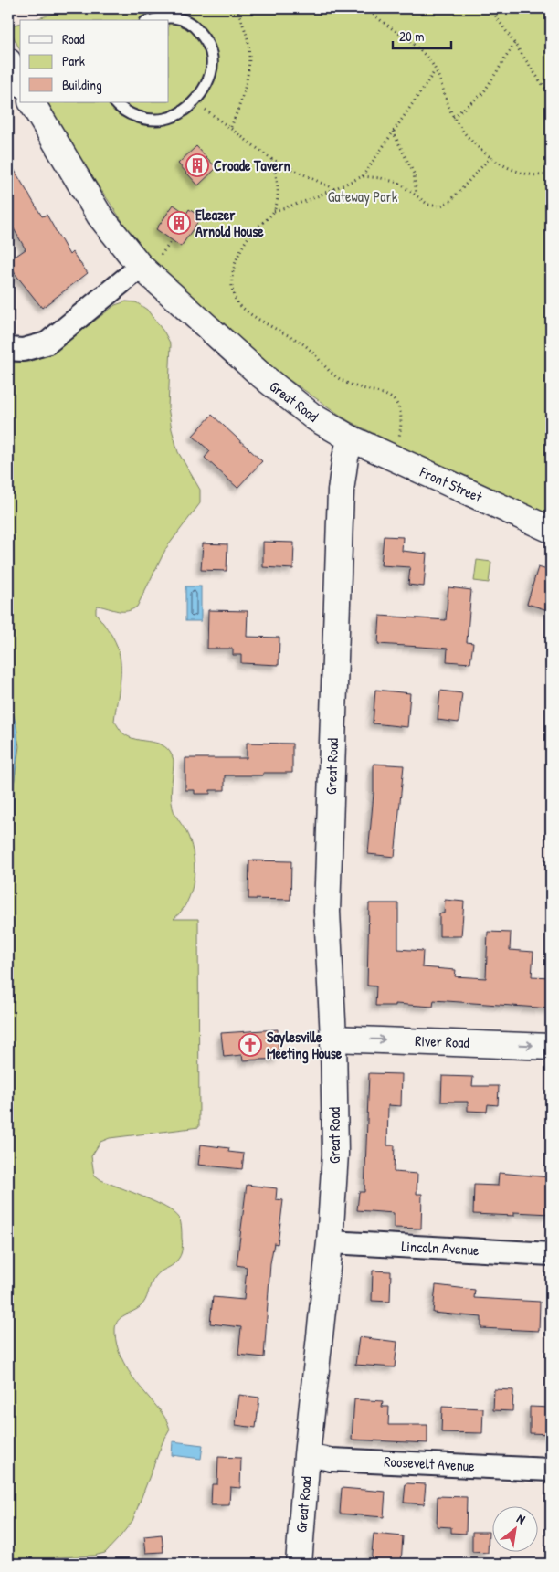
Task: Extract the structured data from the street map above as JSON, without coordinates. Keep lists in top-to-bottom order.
{
  "streets": {
    "main road": ["Great Road", "Front Street", "River Road"],
    "street": ["Lincoln Avenue", "Roosevelt Avenue"]
  },
  "crossings": [
    ["Great Road", "Front Street"],
    ["Great Road", "River Road"],
    ["Great Road", "Lincoln Avenue"],
    ["Great Road", "Roosevelt Avenue"]
  ],
  "one_way": ["River Road"],
  "parks": ["Gateway Park"],
  "places": {
    "building": ["Croade Tavern", "Eleazer Arnold House"],
    "church": ["Saylesville Meeting House"]
  },
  "legend": ["Road", "Park", "Building"],
  "scale_bar": "20 m",
  "north": "top right"
}
